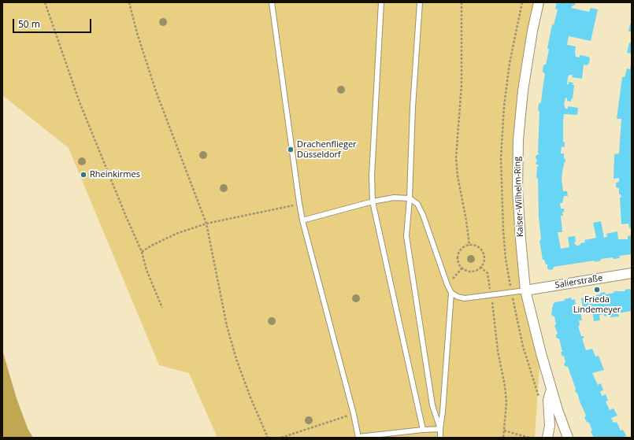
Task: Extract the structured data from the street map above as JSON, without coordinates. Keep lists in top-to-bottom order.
{
  "streets": {
    "street": ["Kaiser-Wilhelm-Ring", "Salierstraße"]
  },
  "crossings": [
    ["Kaiser-Wilhelm-Ring", "Salierstraße"]
  ],
  "places": ["Drachenflieger Düsseldorf", "Rheinkirmes", "Frieda Lindemeyer"],
  "scale_bar": "50 m"
}
